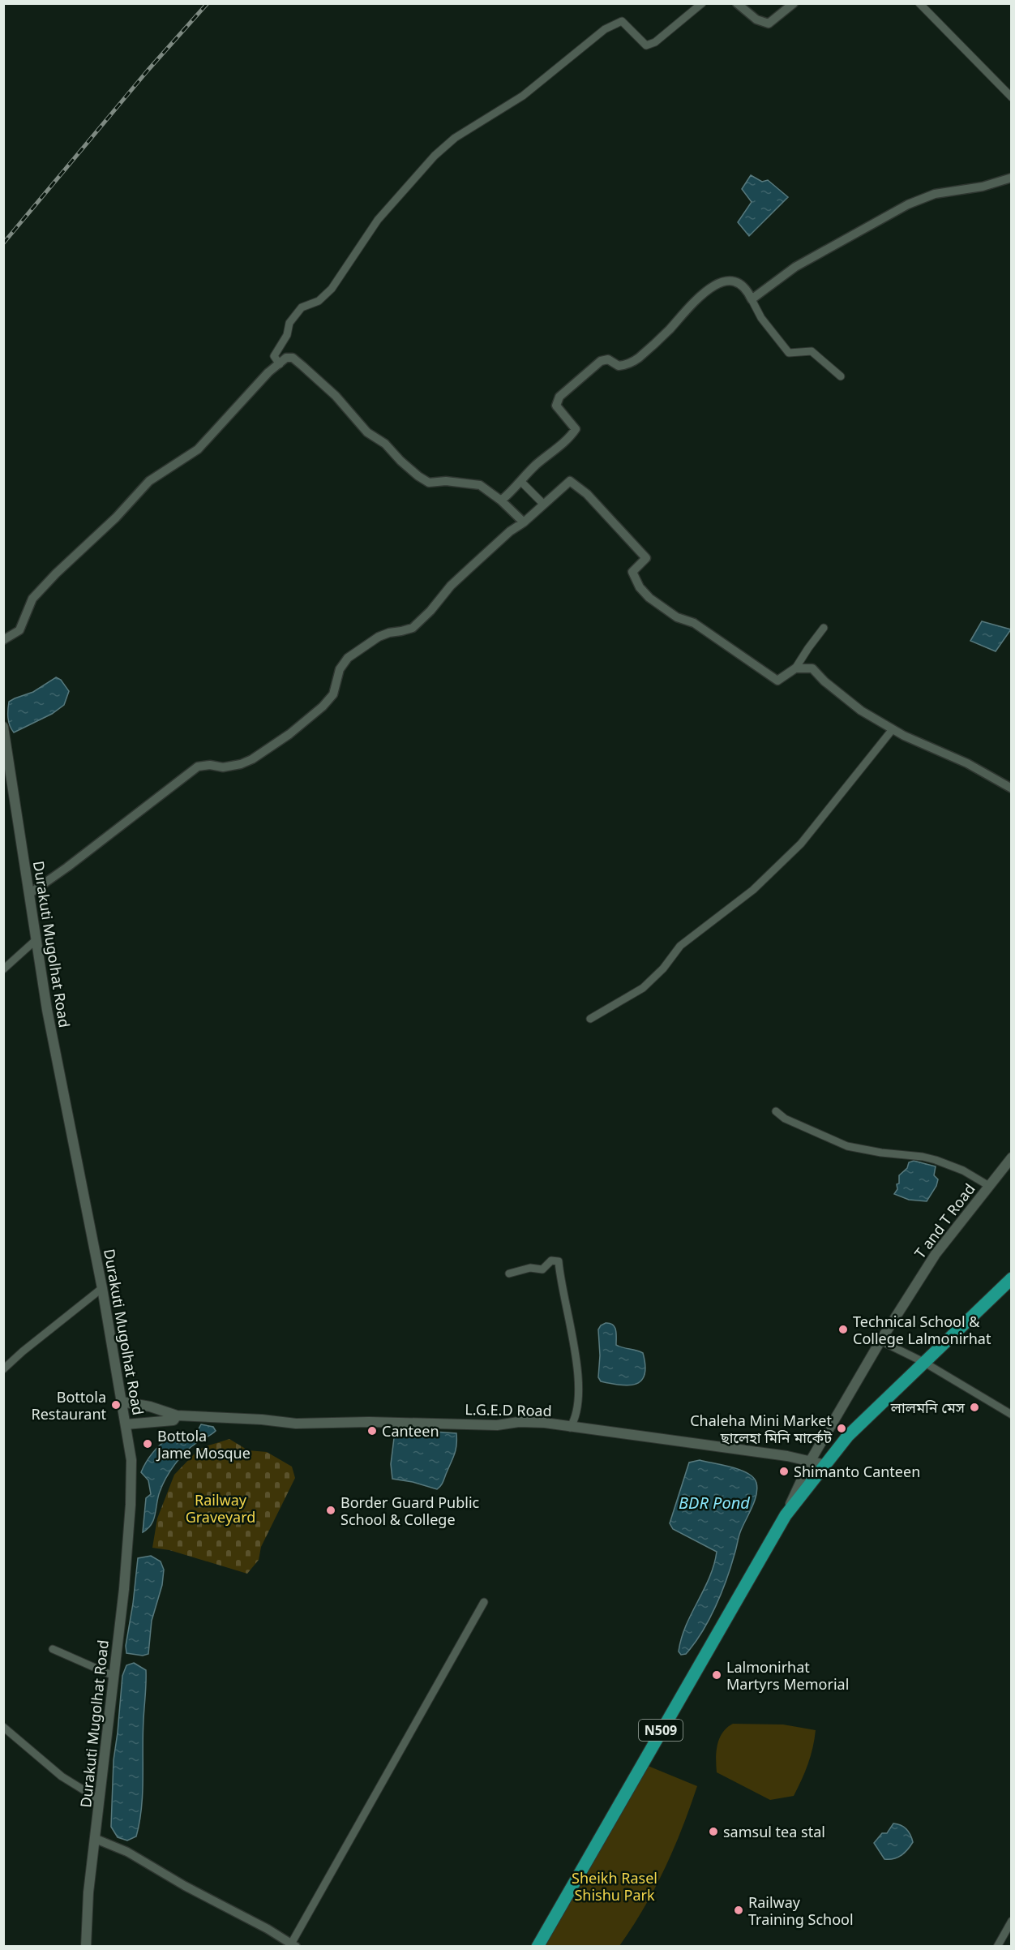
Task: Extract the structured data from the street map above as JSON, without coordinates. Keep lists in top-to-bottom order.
{
  "streets": {
    "highway": ["N509"],
    "main road": ["Durakuti Mugolhat Road", "T and T Road", "L.G.E.D Road"]
  },
  "crossings": [
    ["T and T Road", "L.G.E.D Road"],
    ["T and T Road", "N509"],
    ["L.G.E.D Road", "N509"]
  ],
  "water": ["BDR Pond"],
  "parks": ["Railway Graveyard", "Sheikh Rasel Shishu Park"],
  "places": [
    "Technical School & College Lalmonirhat",
    "Bottola Restaurant",
    "লালমনি মেস",
    "Chaleha Mini Market ছালেহা মিনি মার্কেট",
    "Canteen",
    "Bottola Jame Mosque",
    "Shimanto Canteen",
    "Border Guard Public School & College",
    "Lalmonirhat Martyrs Memorial",
    "samsul tea stal",
    "Railway Training School"
  ]
}
